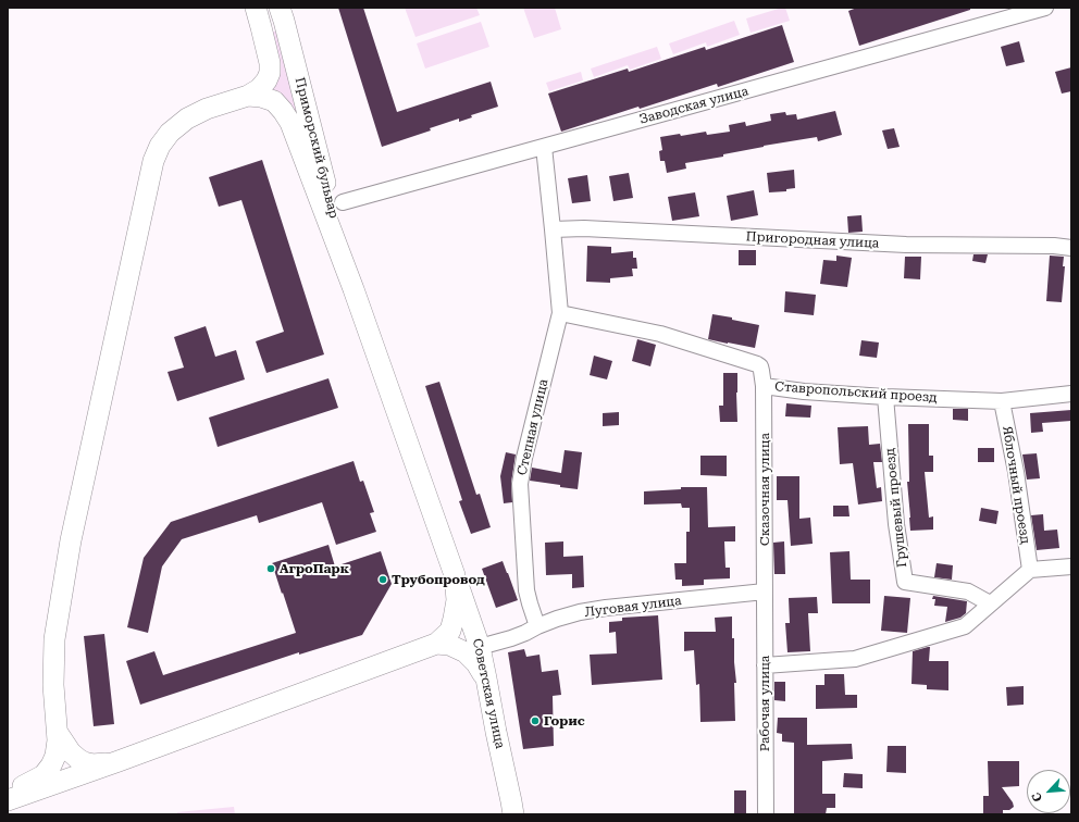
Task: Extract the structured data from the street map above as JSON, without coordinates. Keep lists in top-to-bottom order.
{
  "streets": {
    "main road": ["Приморский бульвар", "Советская улица"],
    "street": [
      "Заводская улица",
      "Пригородная улица",
      "Ставропольский проезд",
      "Степная улица",
      "Яблочный проезд",
      "Сказочная улица",
      "Грушевый проезд",
      "Луговая улица",
      "Рабочая улица"
    ]
  },
  "crossings": [
    ["Заводская улица", "Степная улица"],
    ["Пригородная улица", "Степная улица"],
    ["Ставропольский проезд", "Степная улица"],
    ["Ставропольский проезд", "Яблочный проезд"],
    ["Ставропольский проезд", "Сказочная улица"],
    ["Ставропольский проезд", "Грушевый проезд"],
    ["Степная улица", "Луговая улица"],
    ["Сказочная улица", "Луговая улица"],
    ["Сказочная улица", "Рабочая улица"],
    ["Луговая улица", "Советская улица"],
    ["Луговая улица", "Рабочая улица"]
  ],
  "places": ["АгроПарк", "Трубопровод", "Горис"],
  "north": "bottom left"
}
